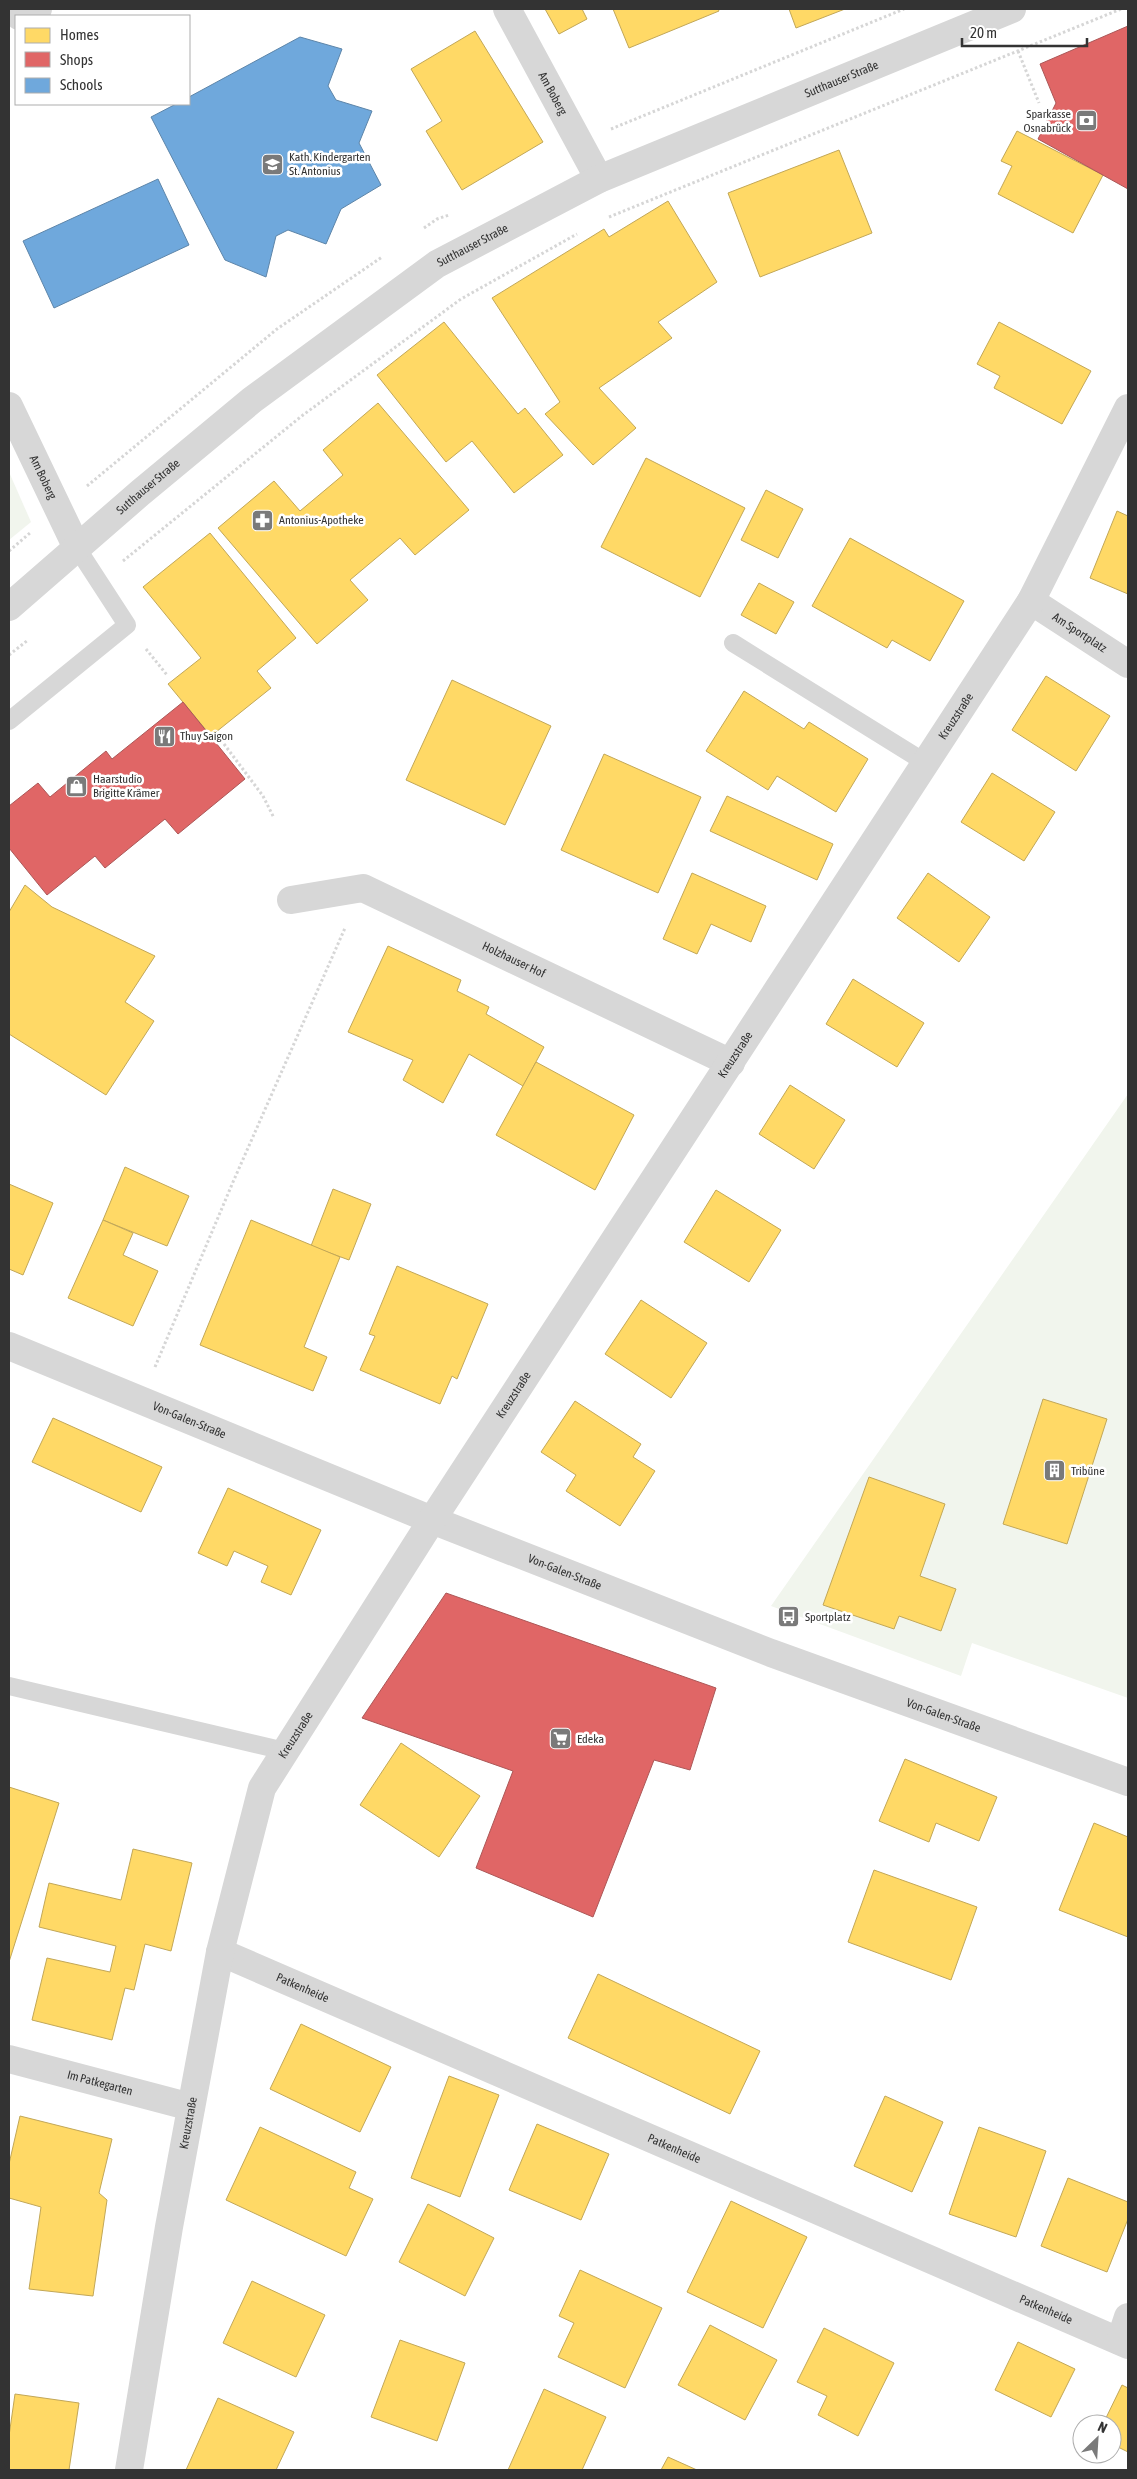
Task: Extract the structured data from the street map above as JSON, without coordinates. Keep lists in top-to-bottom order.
{
  "streets": {
    "street": [
      "Sutthauser Straße",
      "Am Boberg",
      "Am Sportplatz",
      "Kreuzstraße",
      "Holzhauser Hof",
      "Von-Galen-Straße",
      "Patkenheide",
      "Im Patkegarten"
    ]
  },
  "crossings": [
    ["Sutthauser Straße", "Am Boberg"],
    ["Am Sportplatz", "Kreuzstraße"],
    ["Kreuzstraße", "Holzhauser Hof"],
    ["Kreuzstraße", "Von-Galen-Straße"],
    ["Kreuzstraße", "Patkenheide"],
    ["Kreuzstraße", "Im Patkegarten"]
  ],
  "places": {
    "bank": ["Sparkasse Osnabrück"],
    "school or university": ["Kath. Kindergarten St. Antonius"],
    "pharmacy": ["Antonius-Apotheke"],
    "restaurant": ["Thuy Saigon"],
    "shop": ["Haarstudio Brigitte Krämer"],
    "building": ["Tribüne"],
    "bus stop": ["Sportplatz"],
    "supermarket": ["Edeka"]
  },
  "legend": ["Homes", "Shops", "Schools"],
  "scale_bar": "20 m",
  "north": "top right"
}
